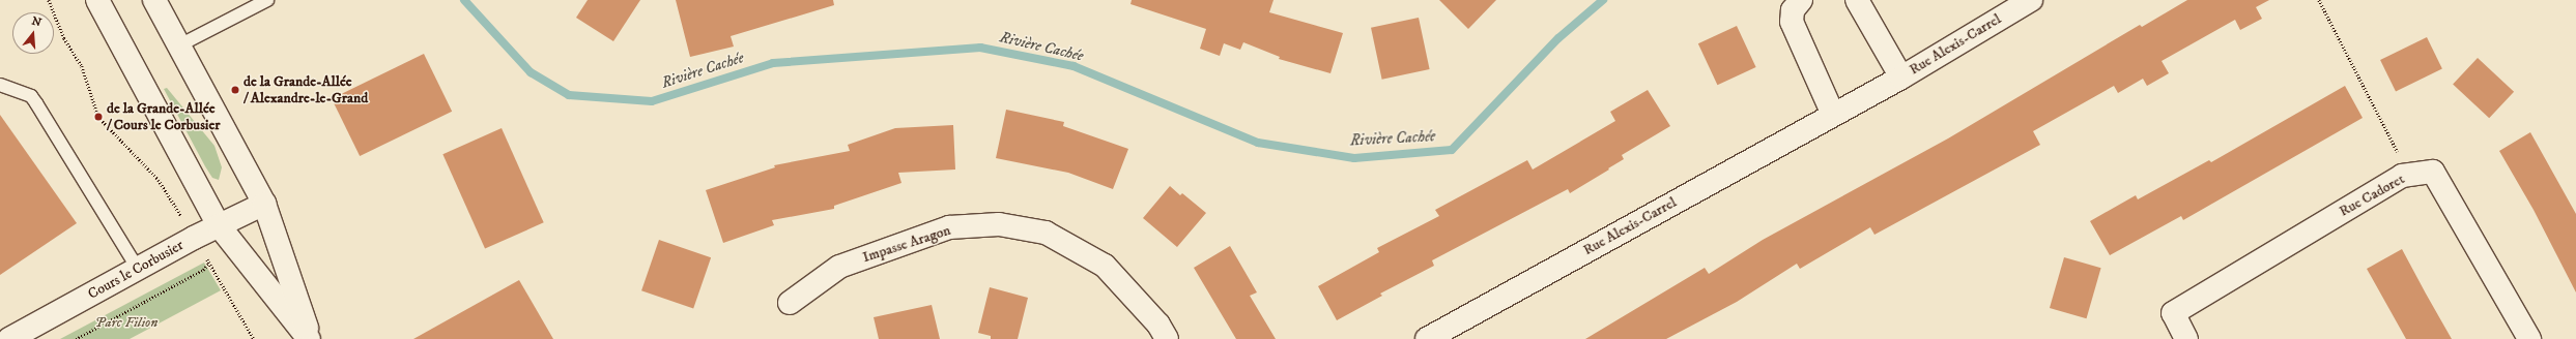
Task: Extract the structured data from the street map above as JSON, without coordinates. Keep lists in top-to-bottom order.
{
  "streets": {
    "street": [
      "Rue Alexis-Carrel",
      "Rue Cadoret",
      "Impasse Aragon",
      "Cours le Corbusier"
    ]
  },
  "water": ["Rivière Cachée"],
  "parks": ["Parc Filion"],
  "places": ["de la Grande-Allée / Alexandre-le-Grand", "de la Grande-Allée / Cours le Corbusier"],
  "north": "top"
}
